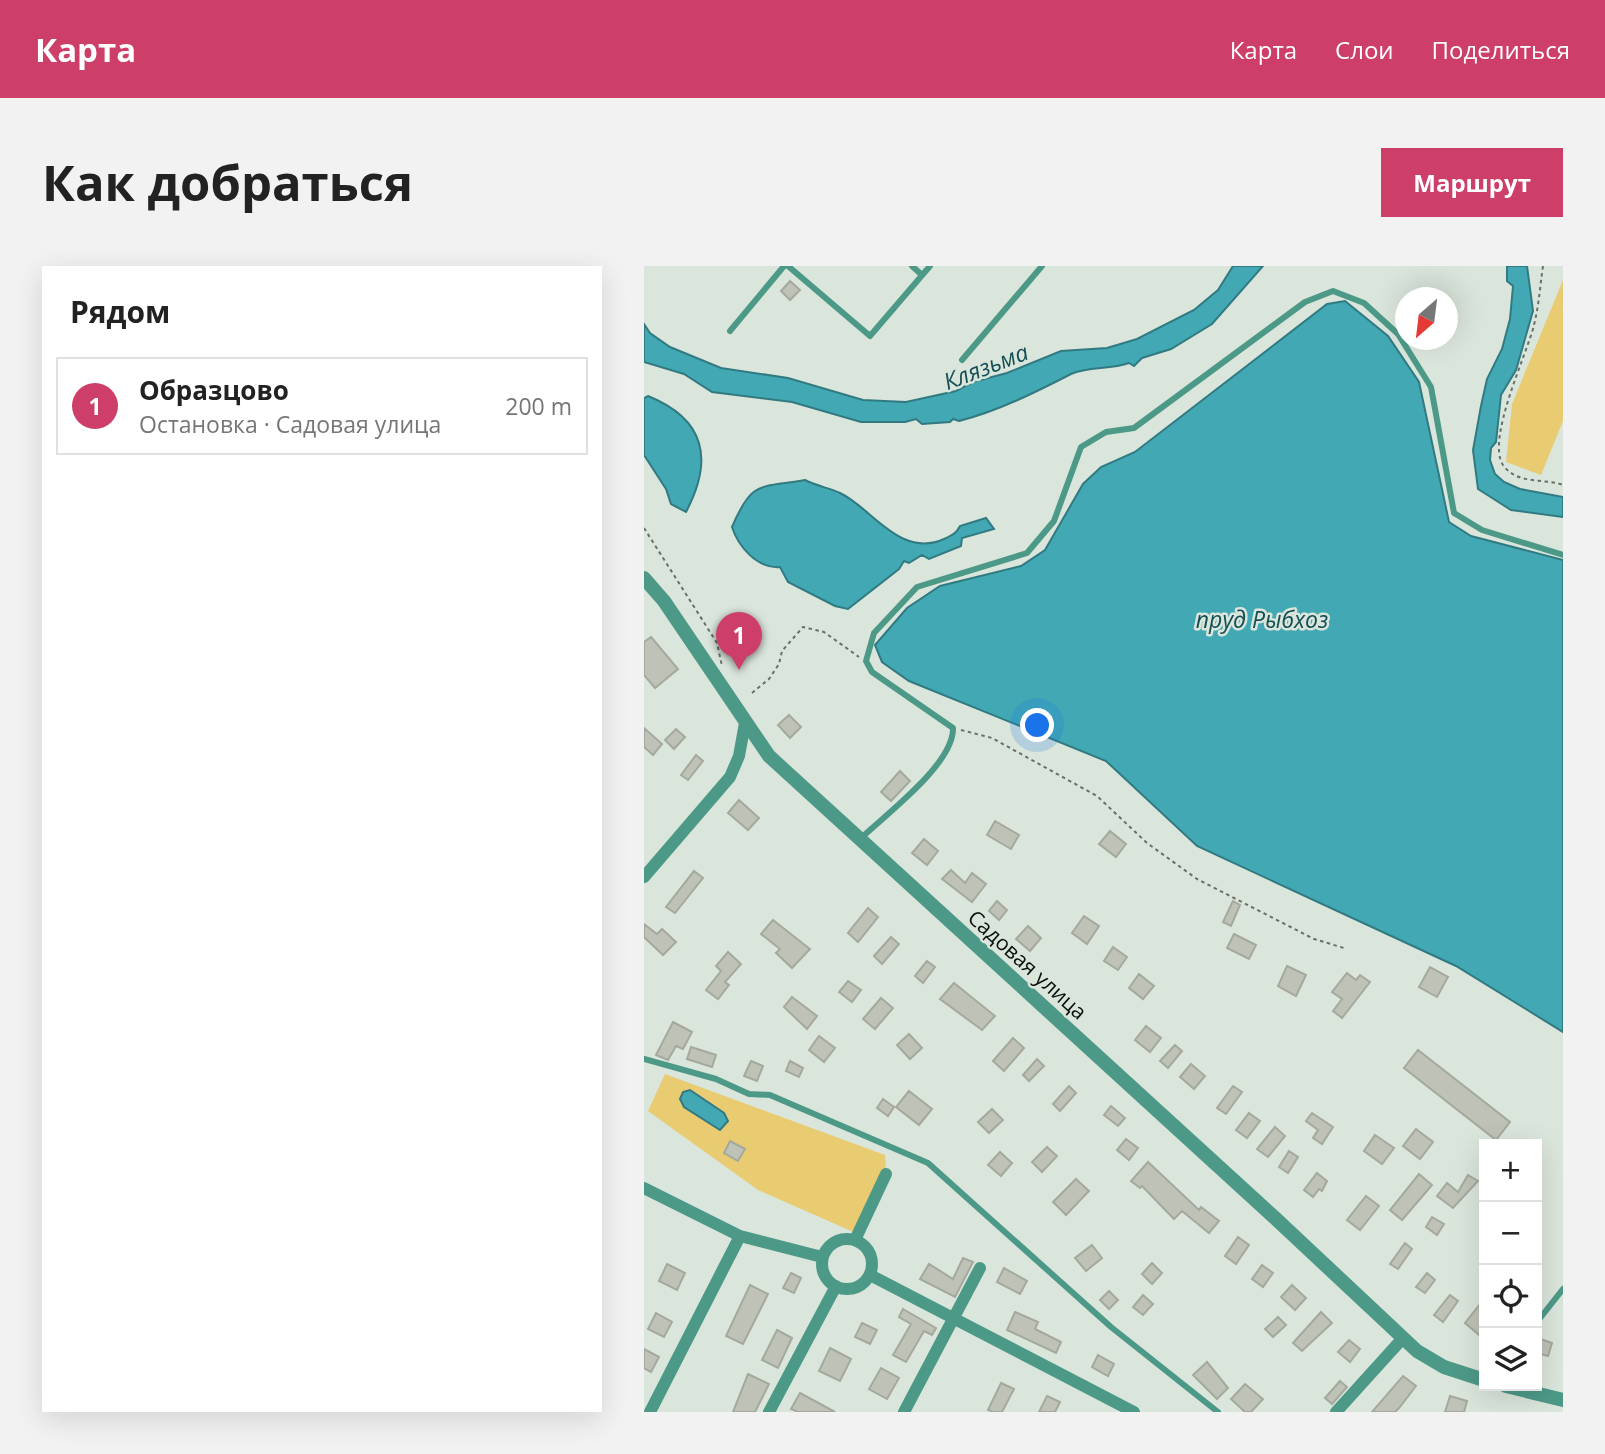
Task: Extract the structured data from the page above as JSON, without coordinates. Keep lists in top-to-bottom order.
{
  "streets": {
    "street": ["Садовая улица"]
  },
  "water": ["Клязьма", "пруд Рыбхоз"],
  "north": "bottom left",
  "page": {
    "header": "Карта",
    "nav": ["Карта", "Слои", "Поделиться"],
    "buttons": "Маршрут",
    "title": "Как добраться",
    "heading": "Рядом",
    "list": [
      {
        "mark": "1",
        "name": "Образцово",
        "note": "Остановка · Садовая улица",
        "value": "200 m"
      }
    ],
    "pins": "1",
    "map_buttons": ["+", "−"]
  }
}
